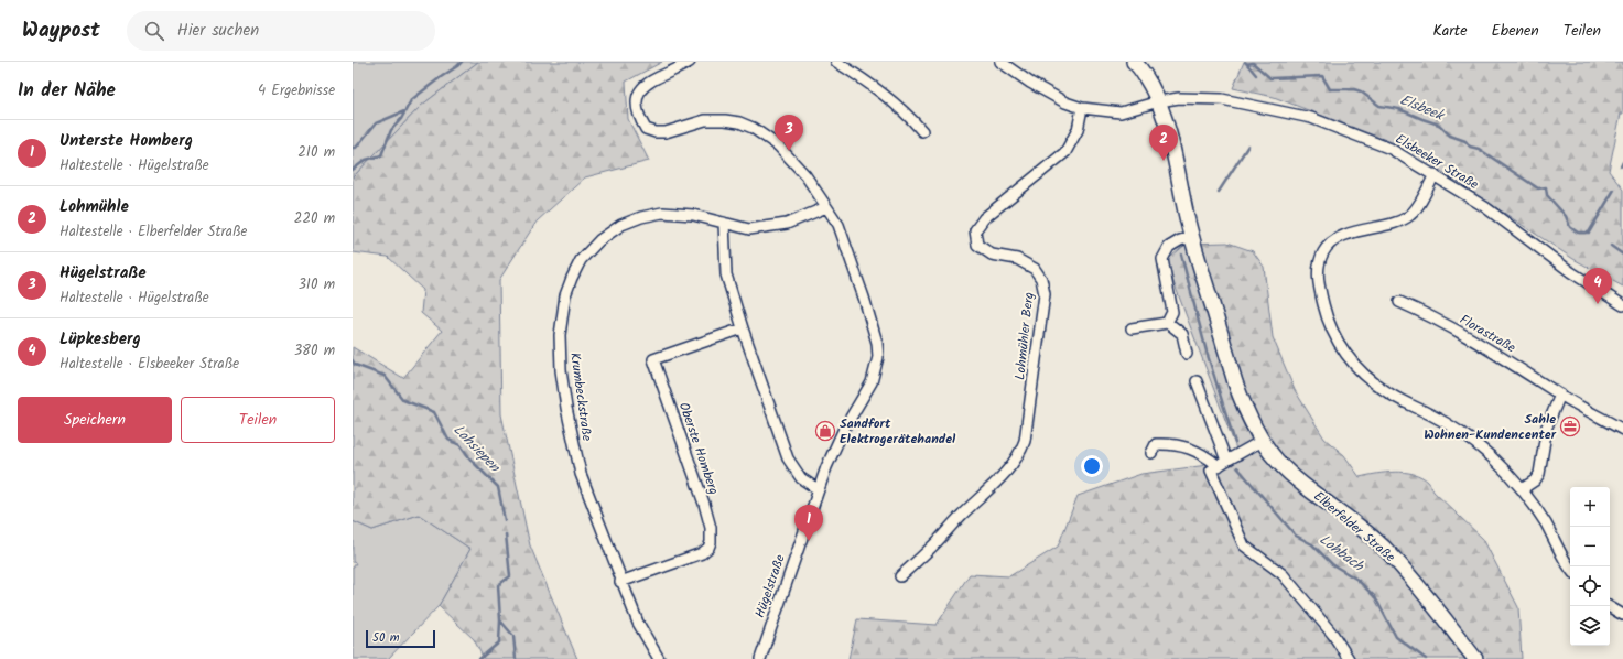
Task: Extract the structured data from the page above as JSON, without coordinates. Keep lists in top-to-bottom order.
{
  "streets": {
    "main road": ["Elberfelder Straße"],
    "street": [
      "Elsbeeker Straße",
      "Florastraße",
      "Lohmühler Berg",
      "Krumbeckstraße",
      "Oberste Homberg",
      "Hügelstraße"
    ]
  },
  "crossings": [
    ["Elsbeeker Straße", "Elberfelder Straße"],
    ["Krumbeckstraße", "Oberste Homberg"],
    ["Krumbeckstraße", "Hügelstraße"]
  ],
  "water": ["Elsbeek", "Lohsiepen", "Lohbach"],
  "places": {
    "office": ["Sahle Wohnen-Kundencenter"],
    "shop": ["Sandfort Elektrogerätehandel"]
  },
  "scale_bar": "50 m",
  "page": {
    "header": "Waypost",
    "search": "Hier suchen",
    "nav": ["Karte", "Ebenen", "Teilen"],
    "heading": ["In der Nähe", "4 Ergebnisse"],
    "pins": [
      "3",
      "2",
      "4",
      "1"
    ],
    "list": [
      {
        "mark": "1",
        "name": "Unterste Homberg",
        "note": "Haltestelle · Hügelstraße",
        "value": "210 m"
      },
      {
        "mark": "2",
        "name": "Lohmühle",
        "note": "Haltestelle · Elberfelder Straße",
        "value": "220 m"
      },
      {
        "mark": "3",
        "name": "Hügelstraße",
        "note": "Haltestelle · Hügelstraße",
        "value": "310 m"
      },
      {
        "mark": "4",
        "name": "Lüpkesberg",
        "note": "Haltestelle · Elsbeeker Straße",
        "value": "380 m"
      }
    ],
    "buttons": ["Speichern", "Teilen"],
    "map_buttons": ["+", "−"],
    "scale": "50 m"
  }
}
